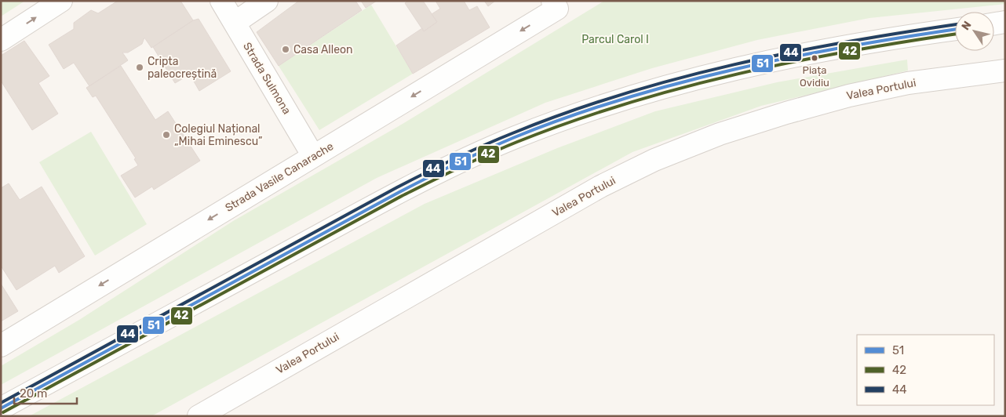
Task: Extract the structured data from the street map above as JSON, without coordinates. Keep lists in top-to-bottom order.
{
  "streets": {
    "street": ["Strada Sulmona", "Valea Portului", "Strada Vasile Canarache"]
  },
  "crossings": [
    ["Strada Sulmona", "Strada Vasile Canarache"]
  ],
  "parks": ["Parcul Carol I"],
  "places": [
    "Casa Alleon",
    "Piața Ovidiu",
    "Cripta paleocreștină",
    "Colegiul Național „Mihai Eminescu”"
  ],
  "lines": ["transit line 44", "transit line 51", "transit line 42"],
  "legend": ["51", "42", "44"],
  "scale_bar": "20 m",
  "north": "top left"
}
